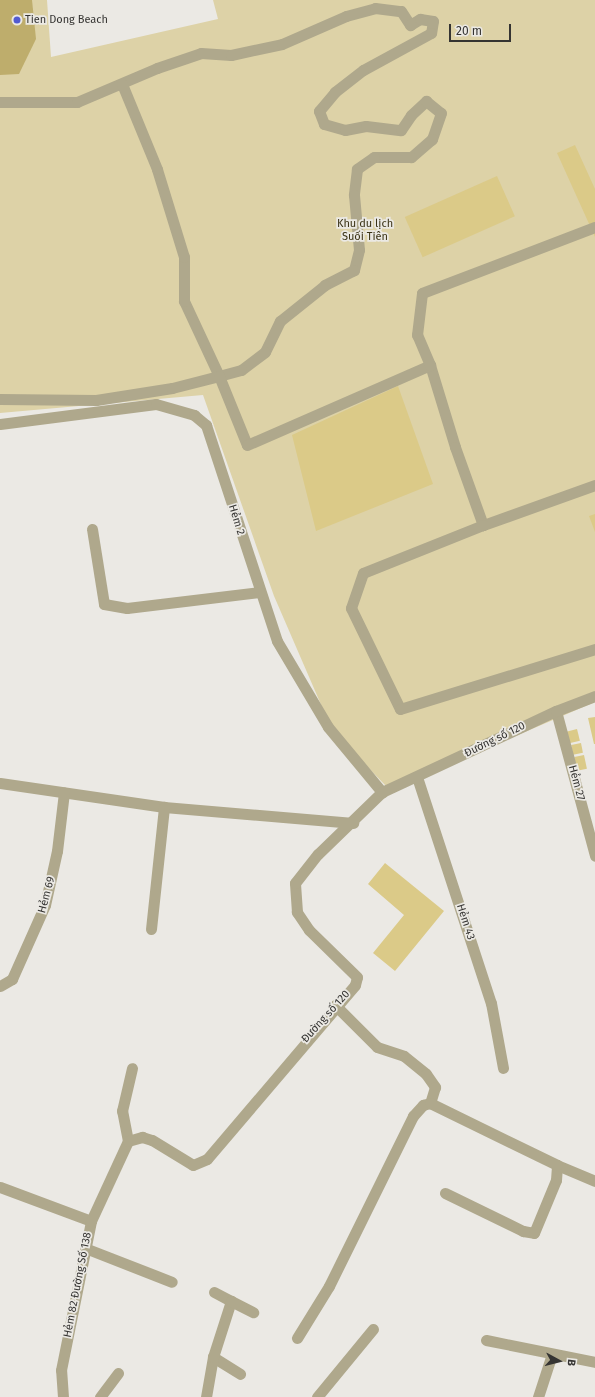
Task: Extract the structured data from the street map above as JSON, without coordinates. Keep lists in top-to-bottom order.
{
  "streets": {
    "street": [
      "Hẻm 2",
      "Đường số 120",
      "Hẻm 27",
      "Hẻm 69",
      "Hẻm 43",
      "Hẻm 82 Đường Số 138"
    ]
  },
  "crossings": [
    ["Hẻm 2", "Đường số 120"],
    ["Đường số 120", "Hẻm 27"],
    ["Đường số 120", "Hẻm 43"]
  ],
  "parks": ["Khu du lịch Suối Tiên"],
  "places": ["Tien Dong Beach"],
  "scale_bar": "20 m",
  "north": "right"
}
